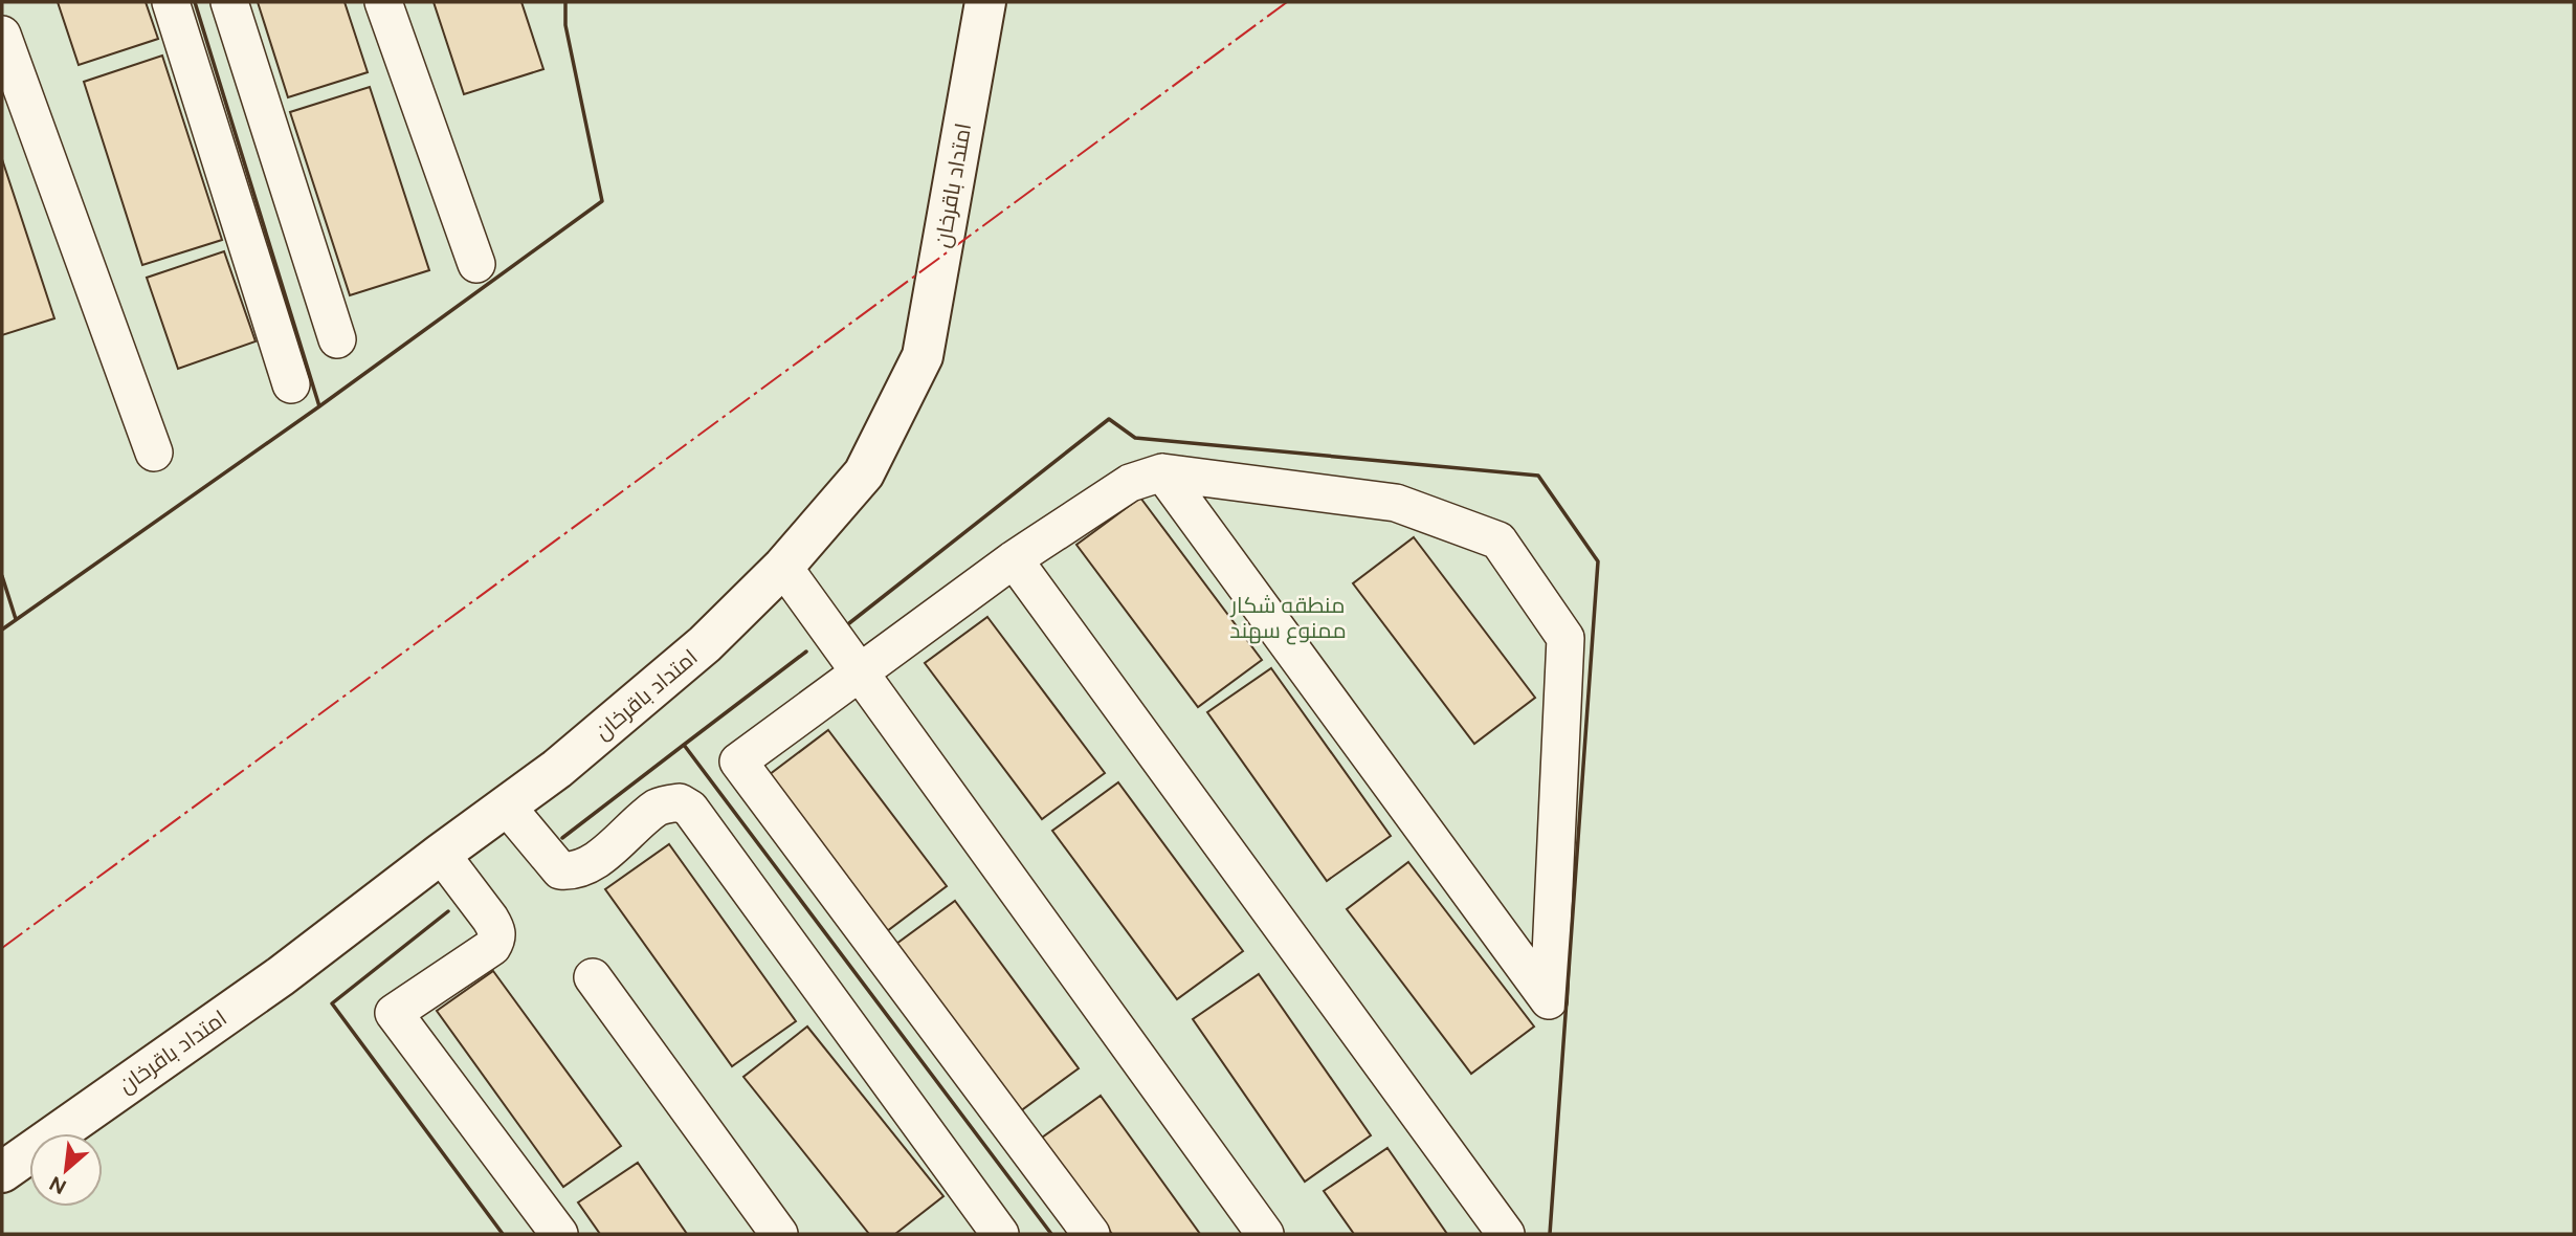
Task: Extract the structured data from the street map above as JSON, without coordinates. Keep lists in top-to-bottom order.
{
  "streets": {
    "main road": ["امتداد باقرخان"]
  },
  "parks": ["منطقه شکار ممنوع سهند"],
  "north": "bottom left"
}
